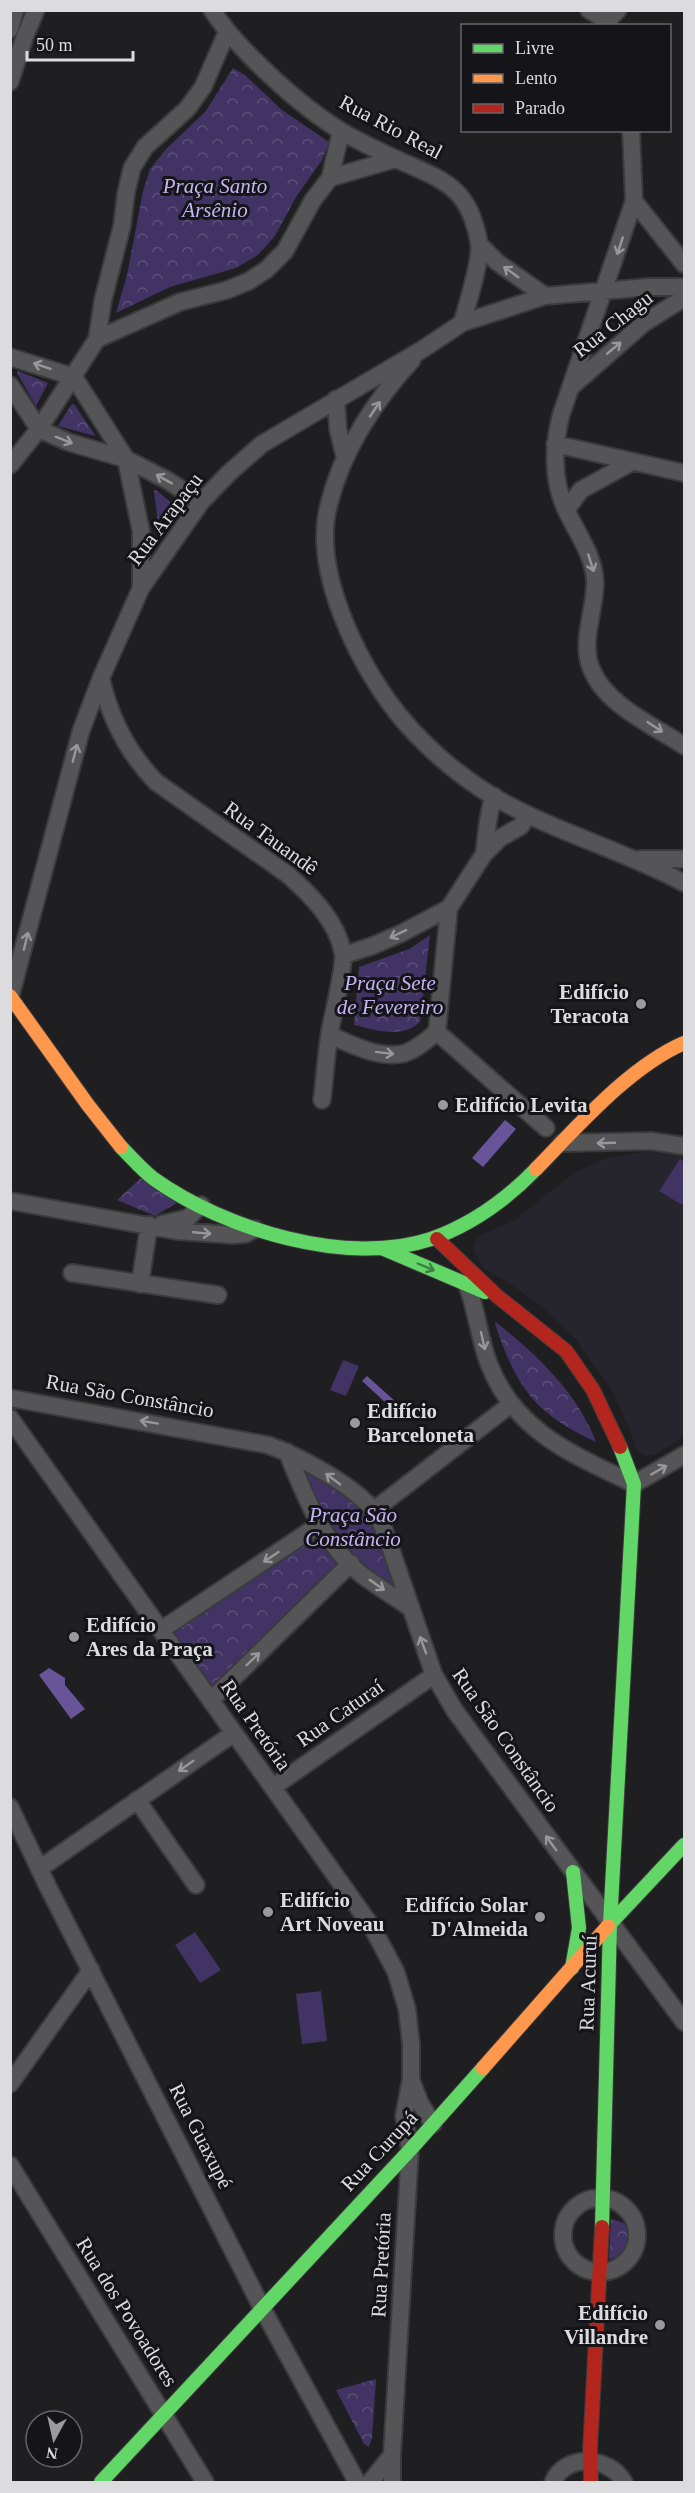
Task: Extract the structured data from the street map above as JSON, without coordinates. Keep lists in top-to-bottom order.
{
  "streets": {
    "main road": ["Rua Acuruí", "Rua Curupá"],
    "street": [
      "Rua Rio Real",
      "Rua Chagu",
      "Rua Arapaçu",
      "Rua Tauandê",
      "Rua São Constâncio",
      "Rua Caturaí",
      "Rua Pretória",
      "Rua Guaxupé",
      "Rua dos Povoadores"
    ]
  },
  "crossings": [
    ["Rua Rio Real", "Rua Arapaçu"],
    ["Rua Chagu", "Rua Arapaçu"],
    ["Rua Arapaçu", "Rua Tauandê"],
    ["Rua São Constâncio", "Rua Caturaí"],
    ["Rua São Constâncio", "Rua Acuruí"],
    ["Rua São Constâncio", "Rua Curupá"],
    ["Rua Caturaí", "Rua Pretória"],
    ["Rua Pretória", "Rua Curupá"],
    ["Rua Acuruí", "Rua Curupá"],
    ["Rua Guaxupé", "Rua Curupá"],
    ["Rua Curupá", "Rua dos Povoadores"]
  ],
  "one_way": ["Rua São Constâncio"],
  "parks": ["Praça Santo Arsênio", "Praça Sete de Fevereiro", "Praça São Constâncio"],
  "places": [
    "Edifício Teracota",
    "Edifício Levita",
    "Edifício Barceloneta",
    "Edifício Ares da Praça",
    "Edifício Art Noveau",
    "Edifício Solar D'Almeida",
    "Edifício Villandre"
  ],
  "legend": ["Livre", "Lento", "Parado"],
  "scale_bar": "50 m",
  "north": "bottom"
}
